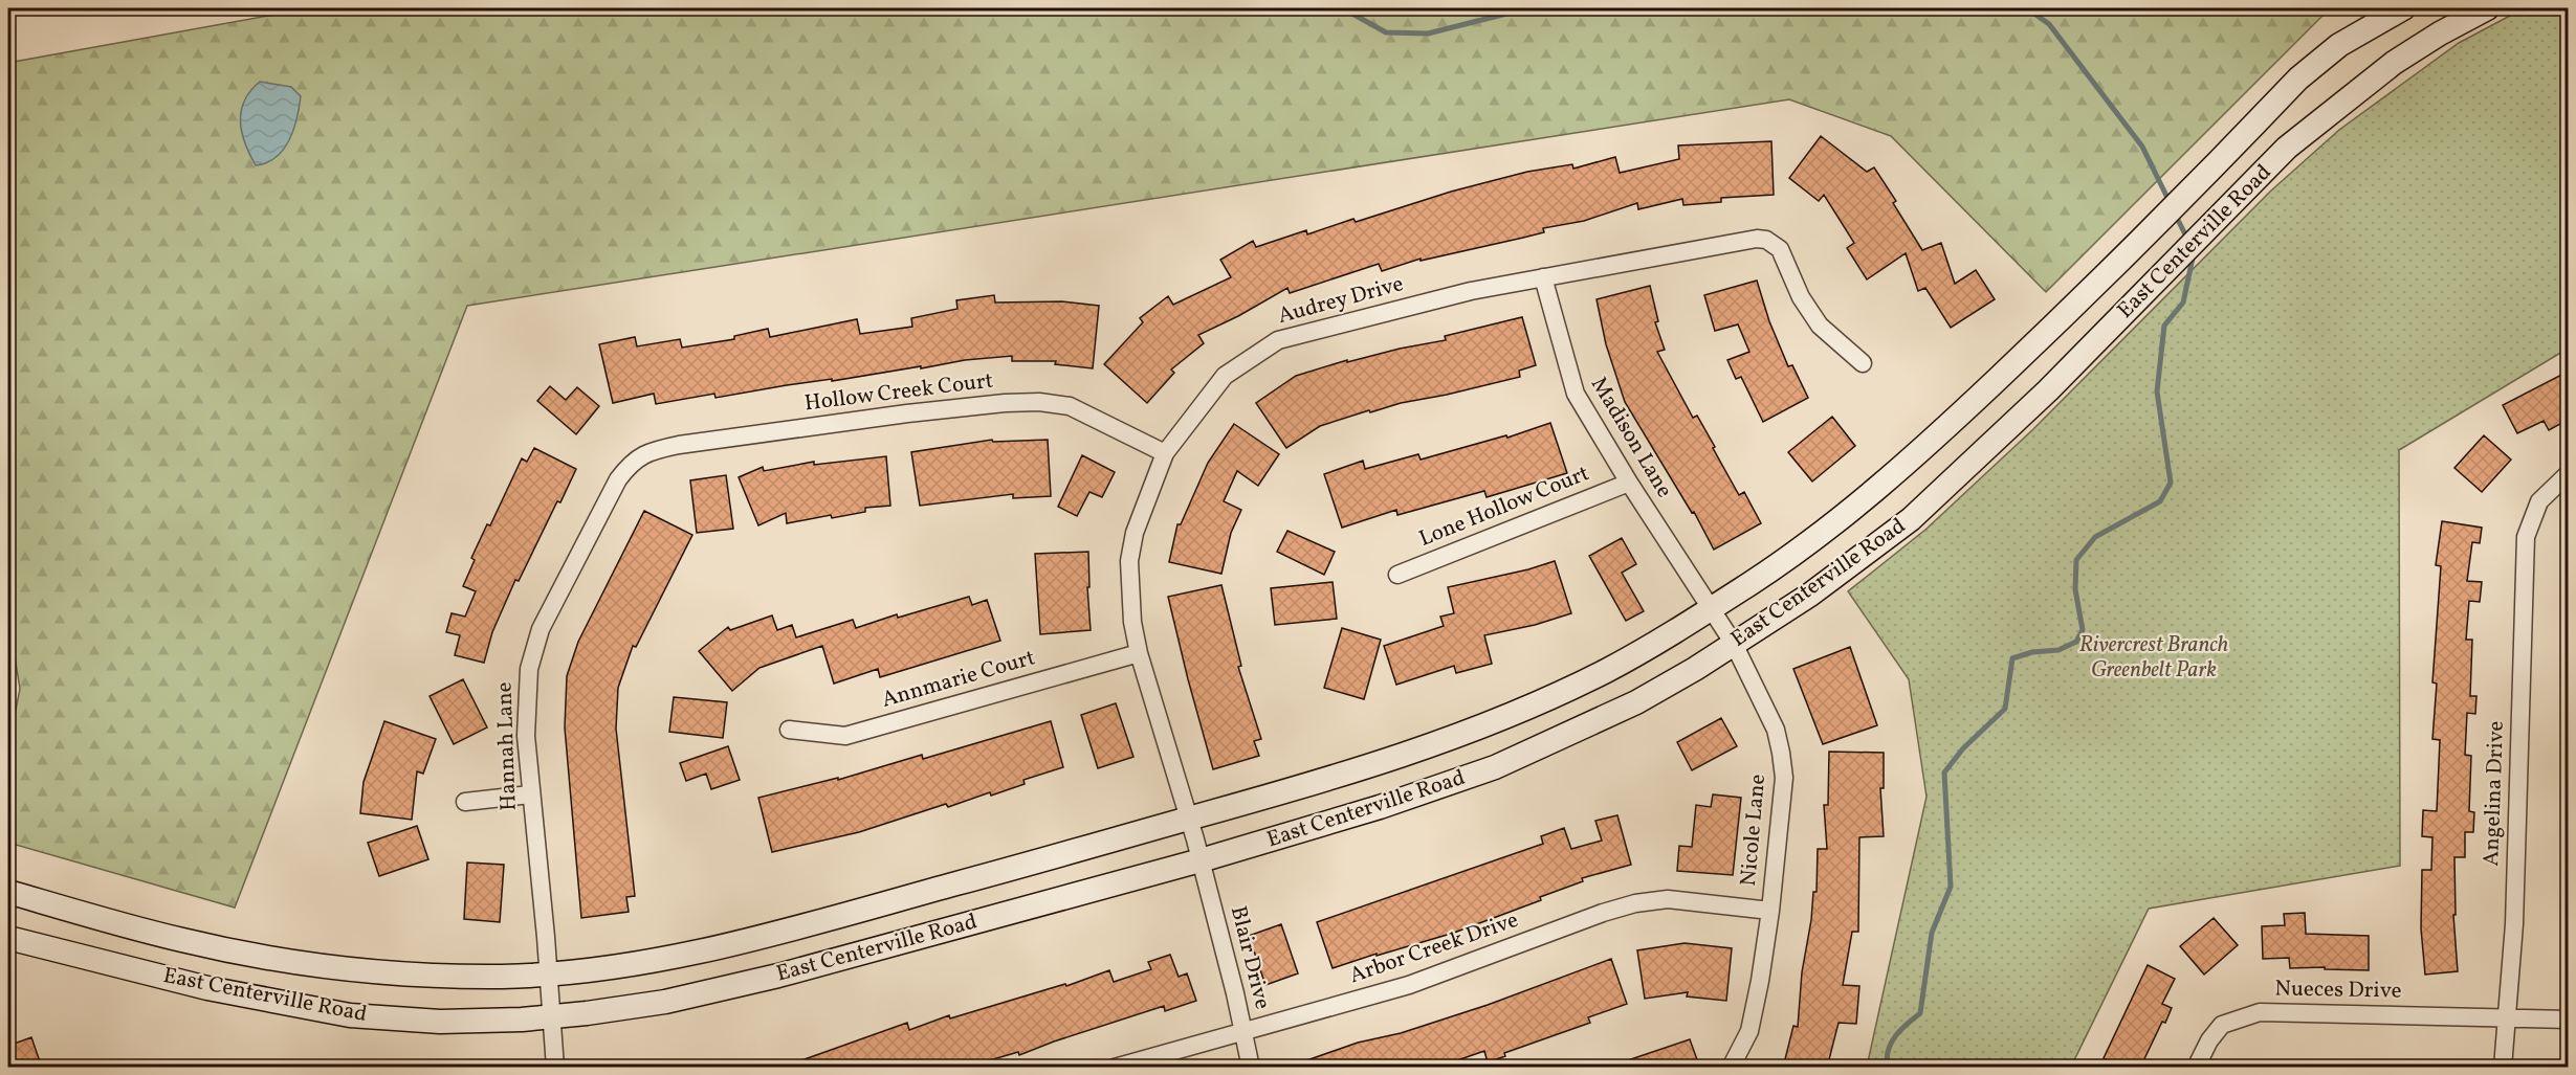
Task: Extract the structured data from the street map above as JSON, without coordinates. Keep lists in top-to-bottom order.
{
  "streets": {
    "main road": ["East Centerville Road"],
    "street": [
      "Audrey Drive",
      "Hollow Creek Court",
      "Madison Lane",
      "Lone Hollow Court",
      "Annmarie Court",
      "Hannah Lane",
      "Angelina Drive",
      "Nicole Lane",
      "Arbor Creek Drive",
      "Blair Drive",
      "Nueces Drive"
    ]
  },
  "crossings": [
    ["East Centerville Road", "Audrey Drive"],
    ["East Centerville Road", "Madison Lane"],
    ["East Centerville Road", "Hannah Lane"],
    ["East Centerville Road", "Nicole Lane"],
    ["East Centerville Road", "Blair Drive"],
    ["Audrey Drive", "Hollow Creek Court"],
    ["Audrey Drive", "Madison Lane"],
    ["Audrey Drive", "Annmarie Court"],
    ["Audrey Drive", "Blair Drive"],
    ["Hollow Creek Court", "Hannah Lane"],
    ["Madison Lane", "Lone Hollow Court"],
    ["Madison Lane", "Nicole Lane"],
    ["Angelina Drive", "Nueces Drive"],
    ["Nicole Lane", "Arbor Creek Drive"],
    ["Arbor Creek Drive", "Blair Drive"]
  ],
  "parks": ["Rivercrest Branch Greenbelt Park"]
}
